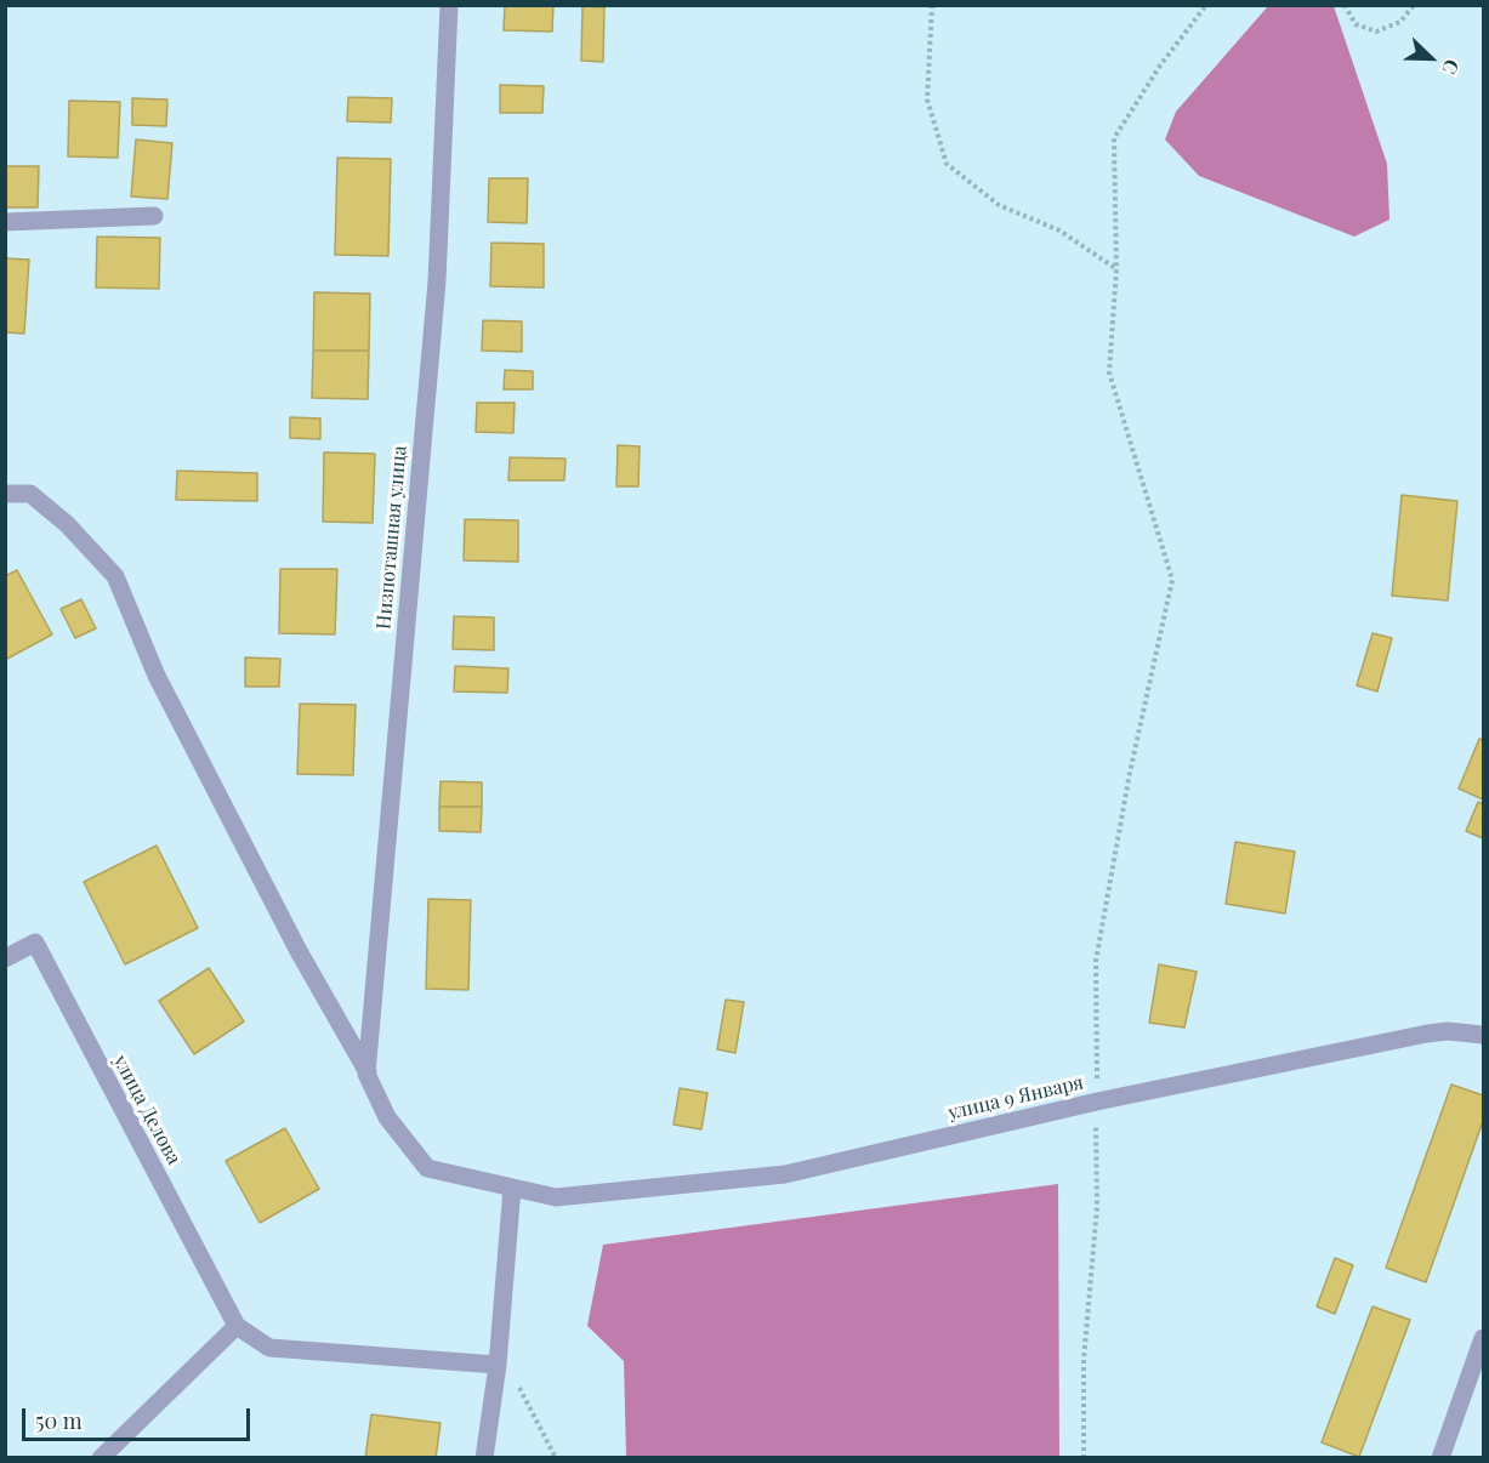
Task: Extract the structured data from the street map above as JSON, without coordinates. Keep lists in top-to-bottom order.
{
  "streets": {
    "street": ["Низпоташная улица", "улица 9 Января", "улица Делова"]
  },
  "crossings": [
    ["Низпоташная улица", "улица 9 Января"]
  ],
  "scale_bar": "50 m",
  "north": "bottom right"
}
